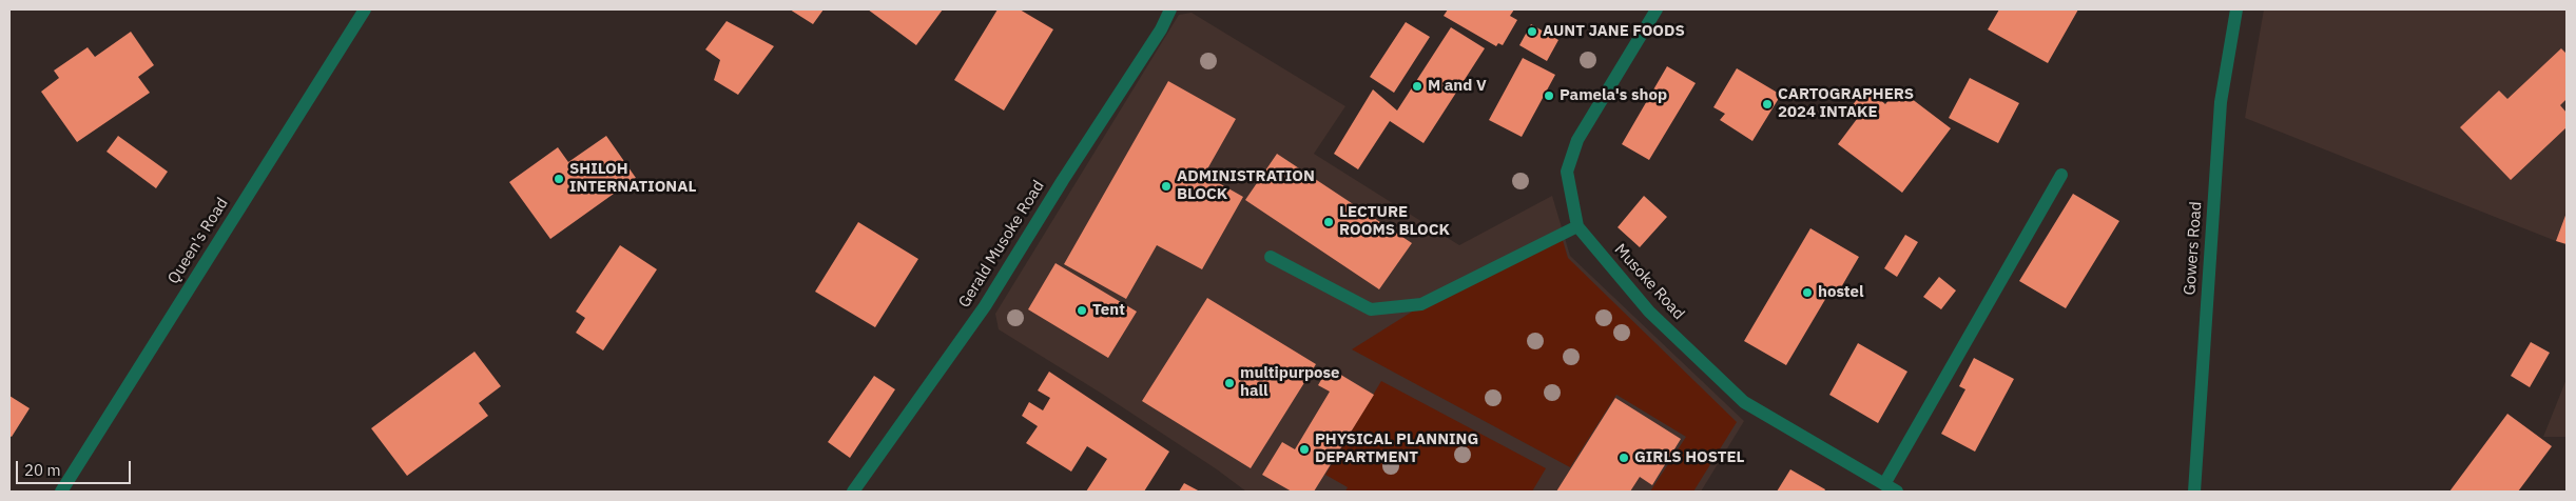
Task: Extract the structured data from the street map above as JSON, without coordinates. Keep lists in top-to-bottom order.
{
  "streets": {
    "street": [
      "Queen's Road",
      "Gerald Musoke Road",
      "Gowers Road",
      "Musoke Road"
    ]
  },
  "places": [
    "AUNT JANE FOODS",
    "M and V",
    "Pamela's shop",
    "CARTOGRAPHERS 2024 INTAKE",
    "SHILOH INTERNATIONAL",
    "ADMINISTRATION BLOCK",
    "LECTURE ROOMS BLOCK",
    "hostel",
    "Tent",
    "multipurpose hall",
    "PHYSICAL PLANNING DEPARTMENT",
    "GIRLS HOSTEL"
  ],
  "scale_bar": "20 m"
}
